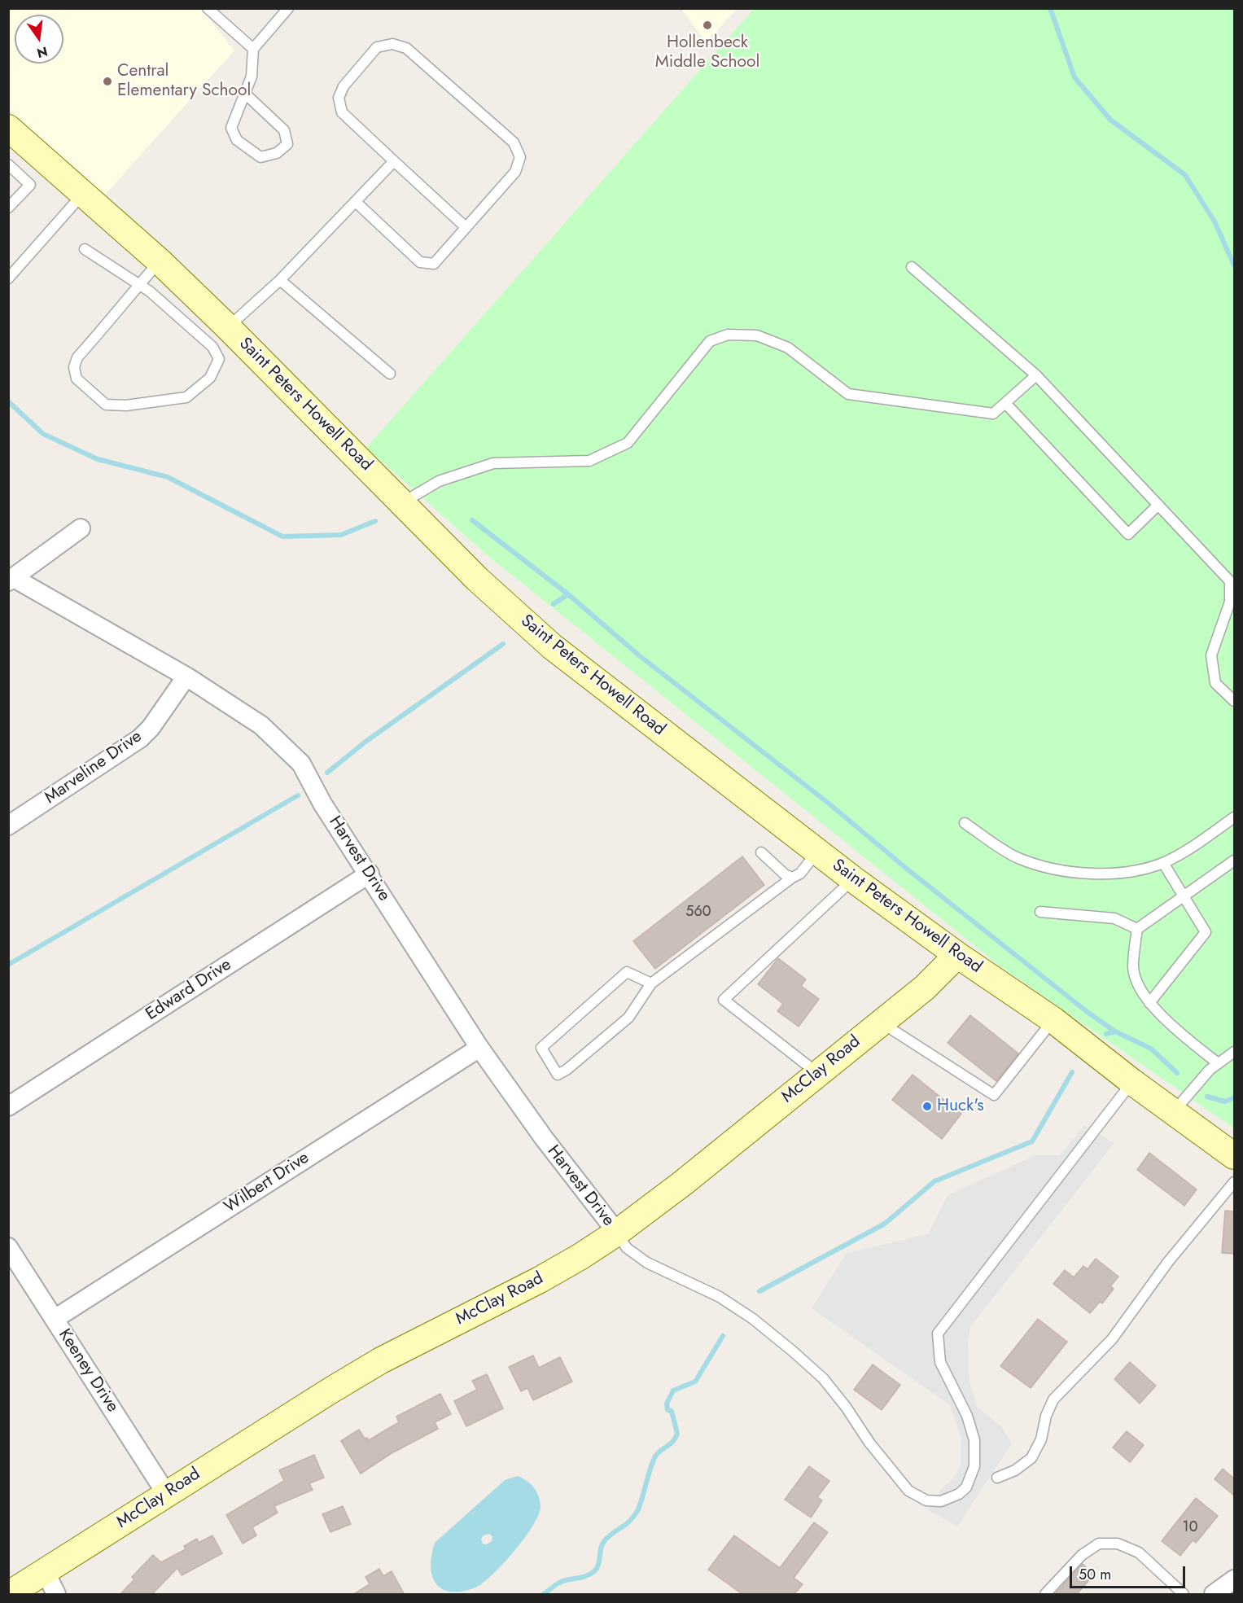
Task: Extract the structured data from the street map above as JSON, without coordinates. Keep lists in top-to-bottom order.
{
  "streets": {
    "main road": ["Saint Peters Howell Road", "McClay Road"],
    "street": [
      "Marveline Drive",
      "Harvest Drive",
      "Edward Drive",
      "Wilbert Drive",
      "Keeney Drive"
    ]
  },
  "crossings": [
    ["Saint Peters Howell Road", "McClay Road"],
    ["Marveline Drive", "Harvest Drive"],
    ["Harvest Drive", "Edward Drive"],
    ["Harvest Drive", "McClay Road"],
    ["Harvest Drive", "Wilbert Drive"],
    ["McClay Road", "Keeney Drive"],
    ["Wilbert Drive", "Keeney Drive"]
  ],
  "places": ["Hollenbeck Middle School", "Central Elementary School", "Huck's"],
  "house_numbers": ["560", "10"],
  "scale_bar": "50 m",
  "north": "bottom"
}
